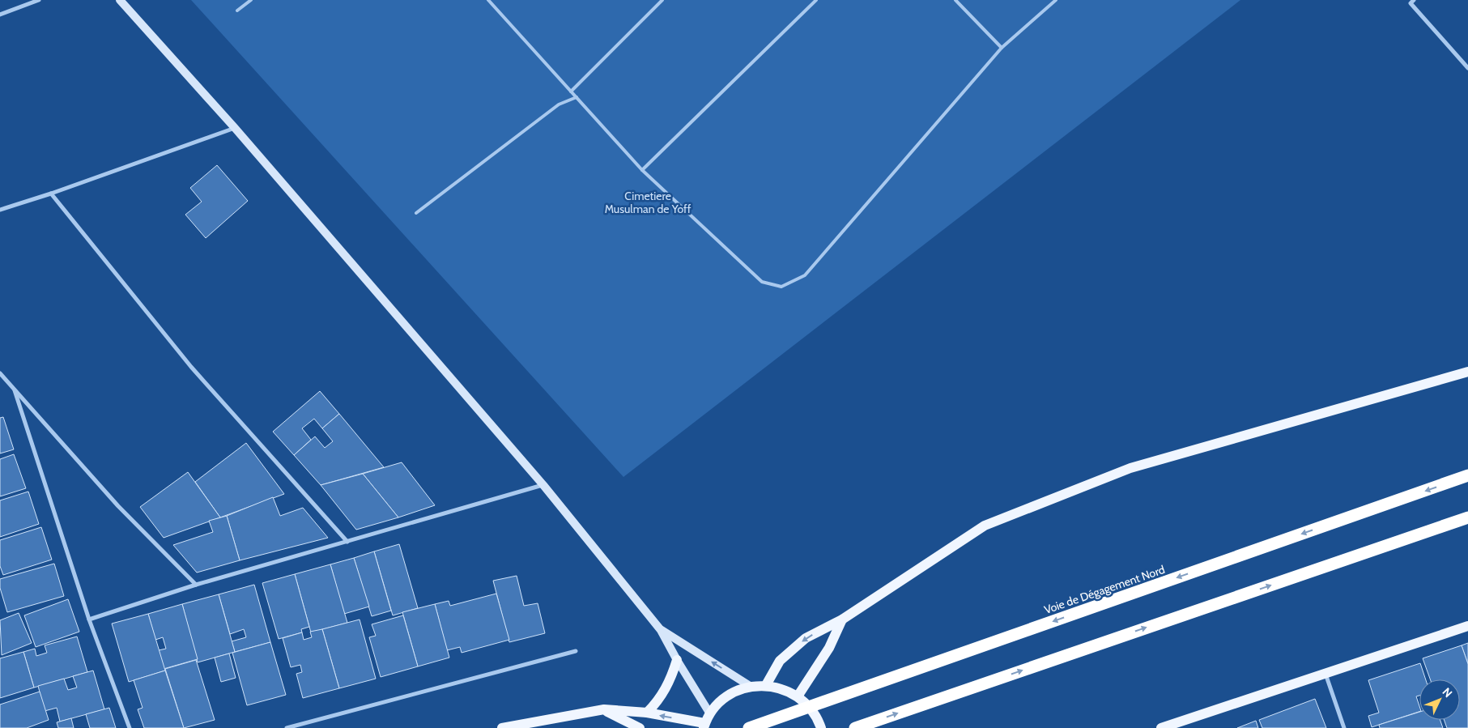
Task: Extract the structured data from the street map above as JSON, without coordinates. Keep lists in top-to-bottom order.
{
  "streets": {
    "highway": ["Voie de Dégagement Nord"]
  },
  "parks": ["Cimetiere Musulman de Yoff"],
  "north": "top right"
}
